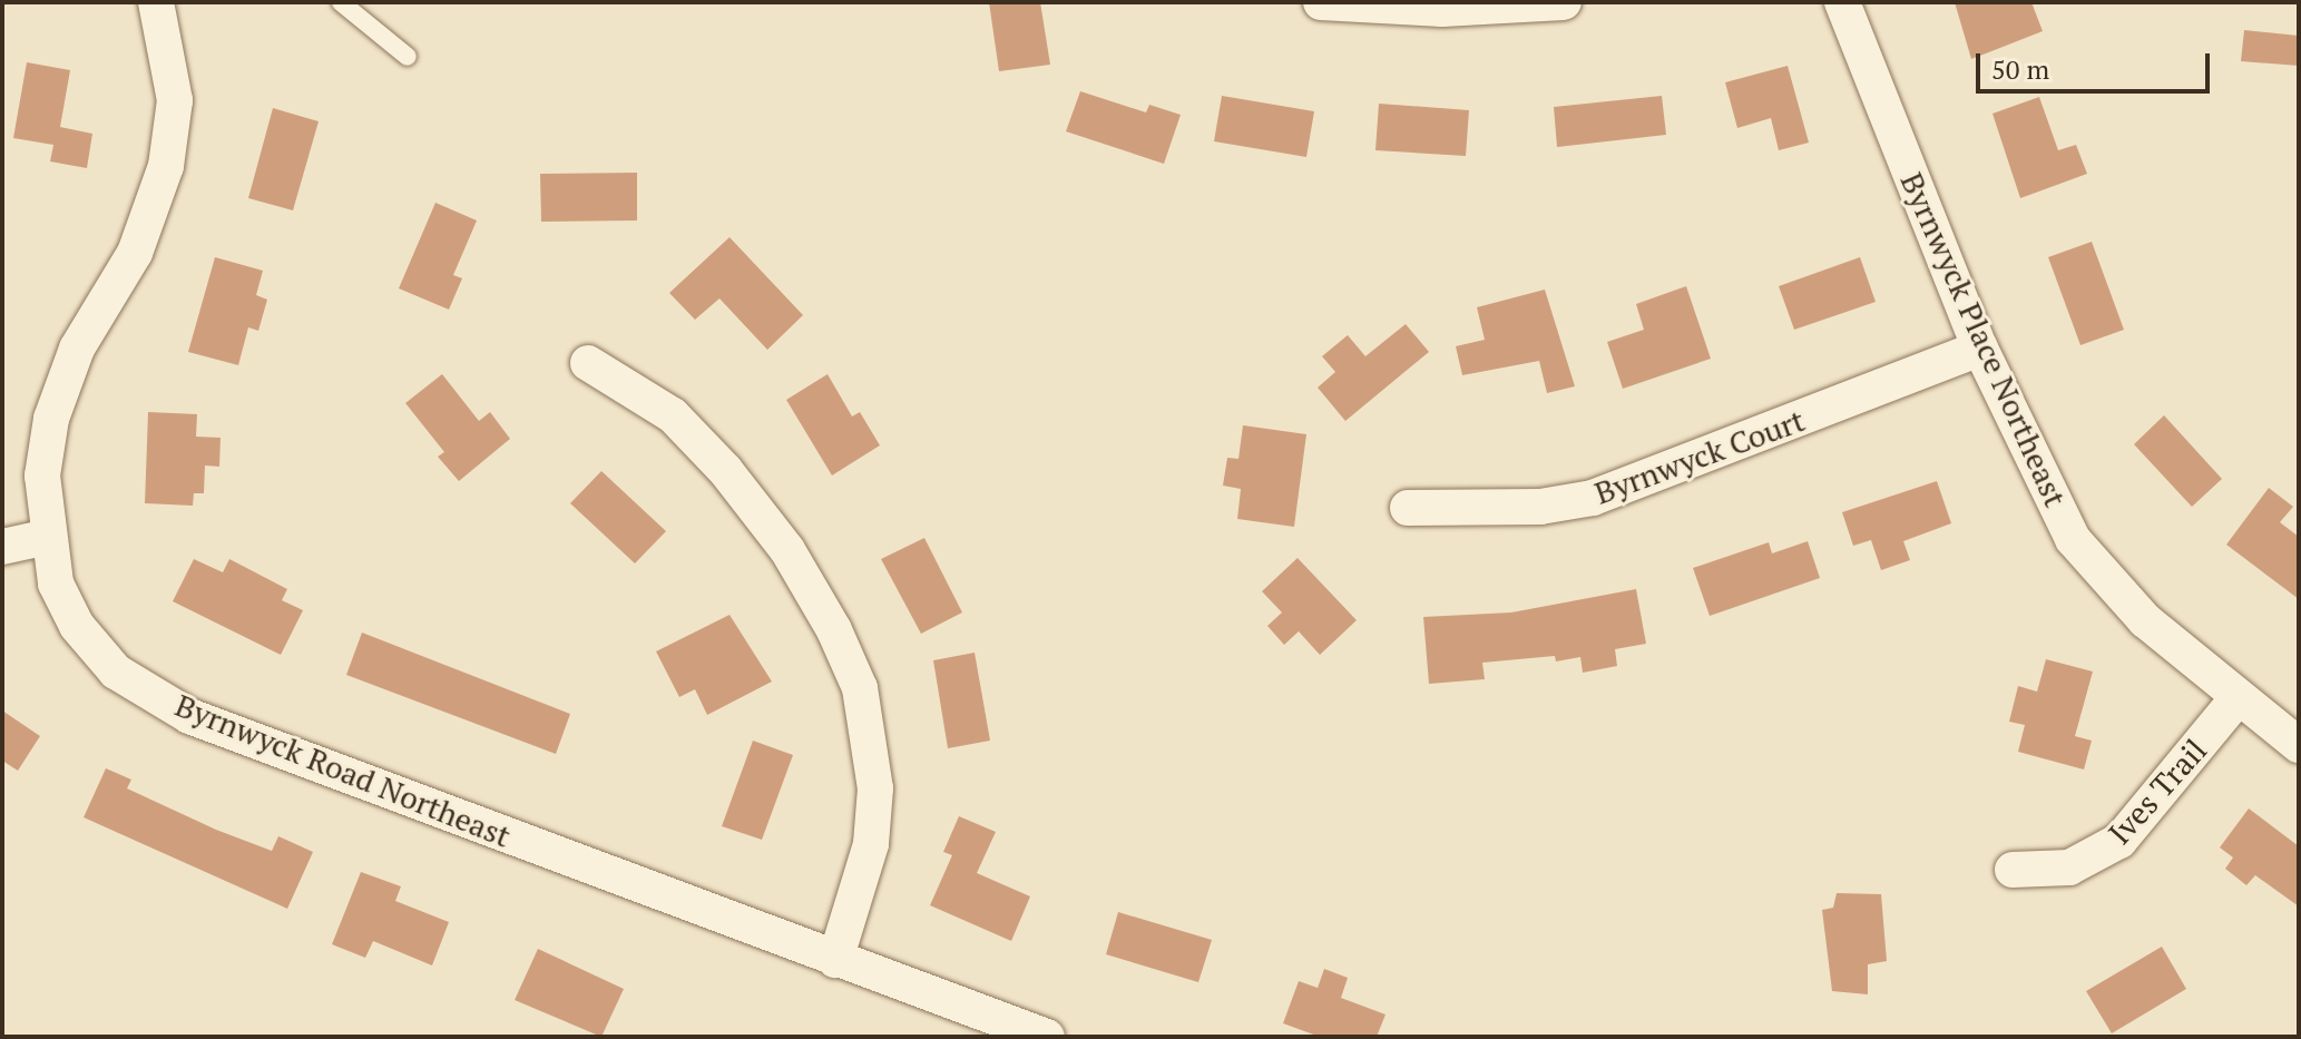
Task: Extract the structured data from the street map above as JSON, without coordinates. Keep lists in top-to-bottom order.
{
  "streets": {
    "street": [
      "Byrnwyck Place Northeast",
      "Byrnwyck Court",
      "Byrnwyck Road Northeast",
      "Ives Trail"
    ]
  },
  "crossings": [
    ["Byrnwyck Place Northeast", "Byrnwyck Court"],
    ["Byrnwyck Place Northeast", "Ives Trail"]
  ],
  "scale_bar": "50 m"
}
